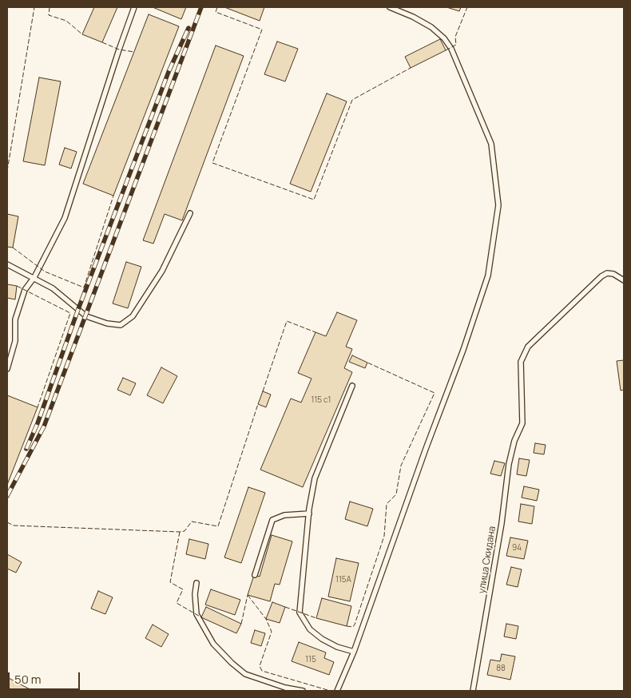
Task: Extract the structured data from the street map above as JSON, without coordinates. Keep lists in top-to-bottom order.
{
  "streets": {
    "lane": ["улица Скидана"]
  },
  "house_numbers": [
    "115 с1",
    "94",
    "115А",
    "115",
    "88"
  ],
  "scale_bar": "50 m"
}
